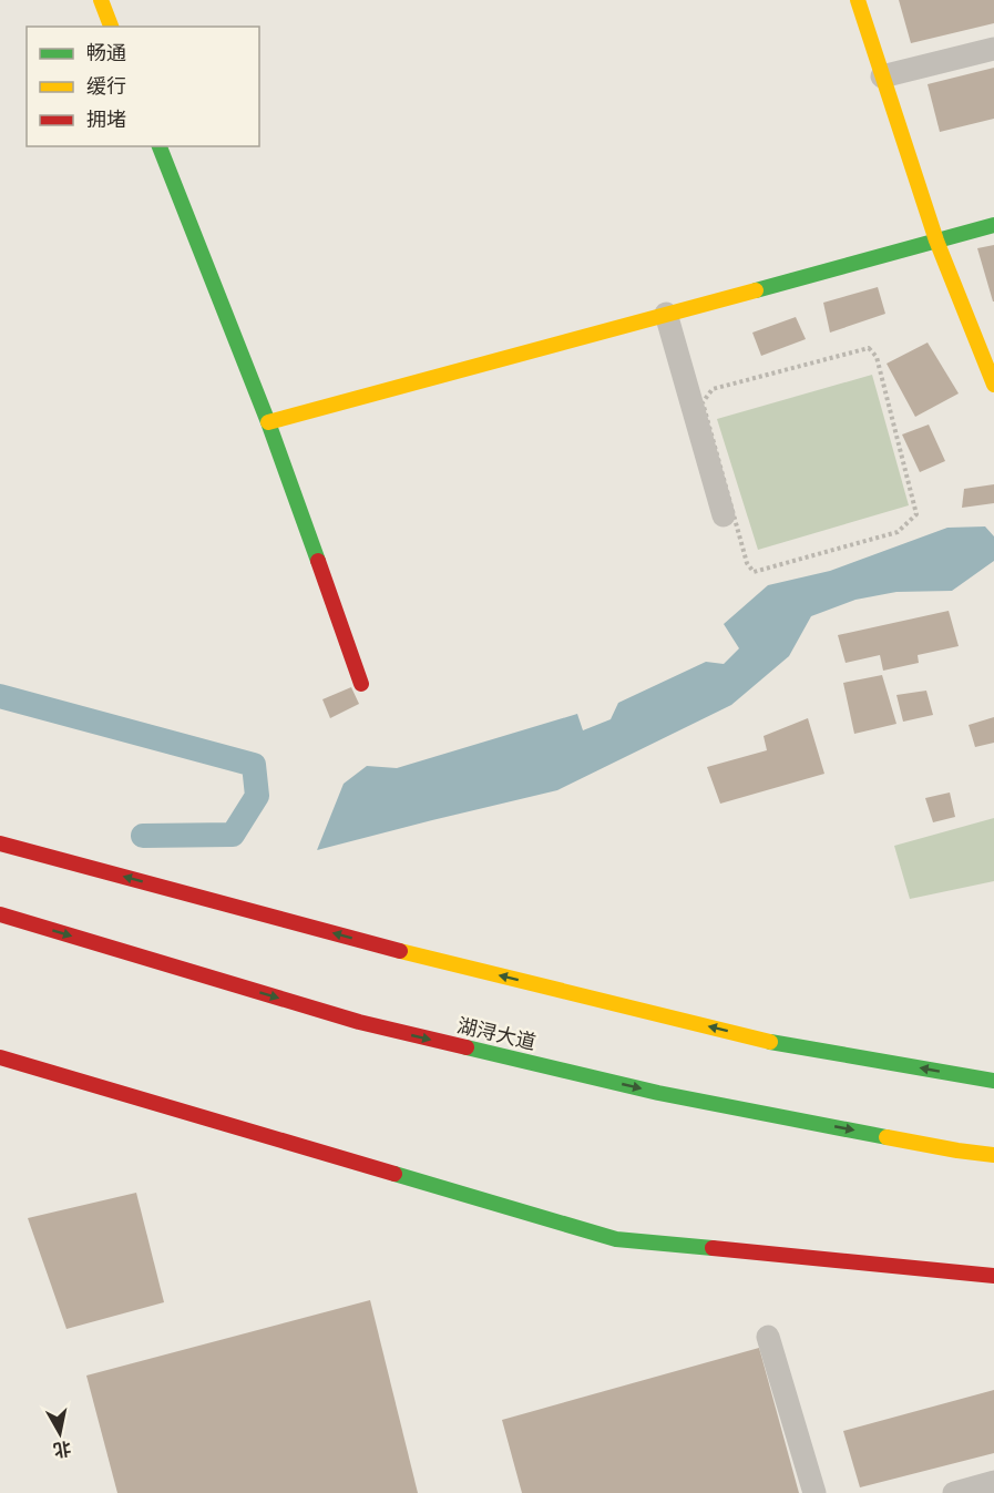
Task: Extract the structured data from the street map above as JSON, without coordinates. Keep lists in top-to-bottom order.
{
  "streets": {
    "street": ["湖浔大道"]
  },
  "legend": ["畅通", "缓行", "拥堵"],
  "north": "bottom"
}
